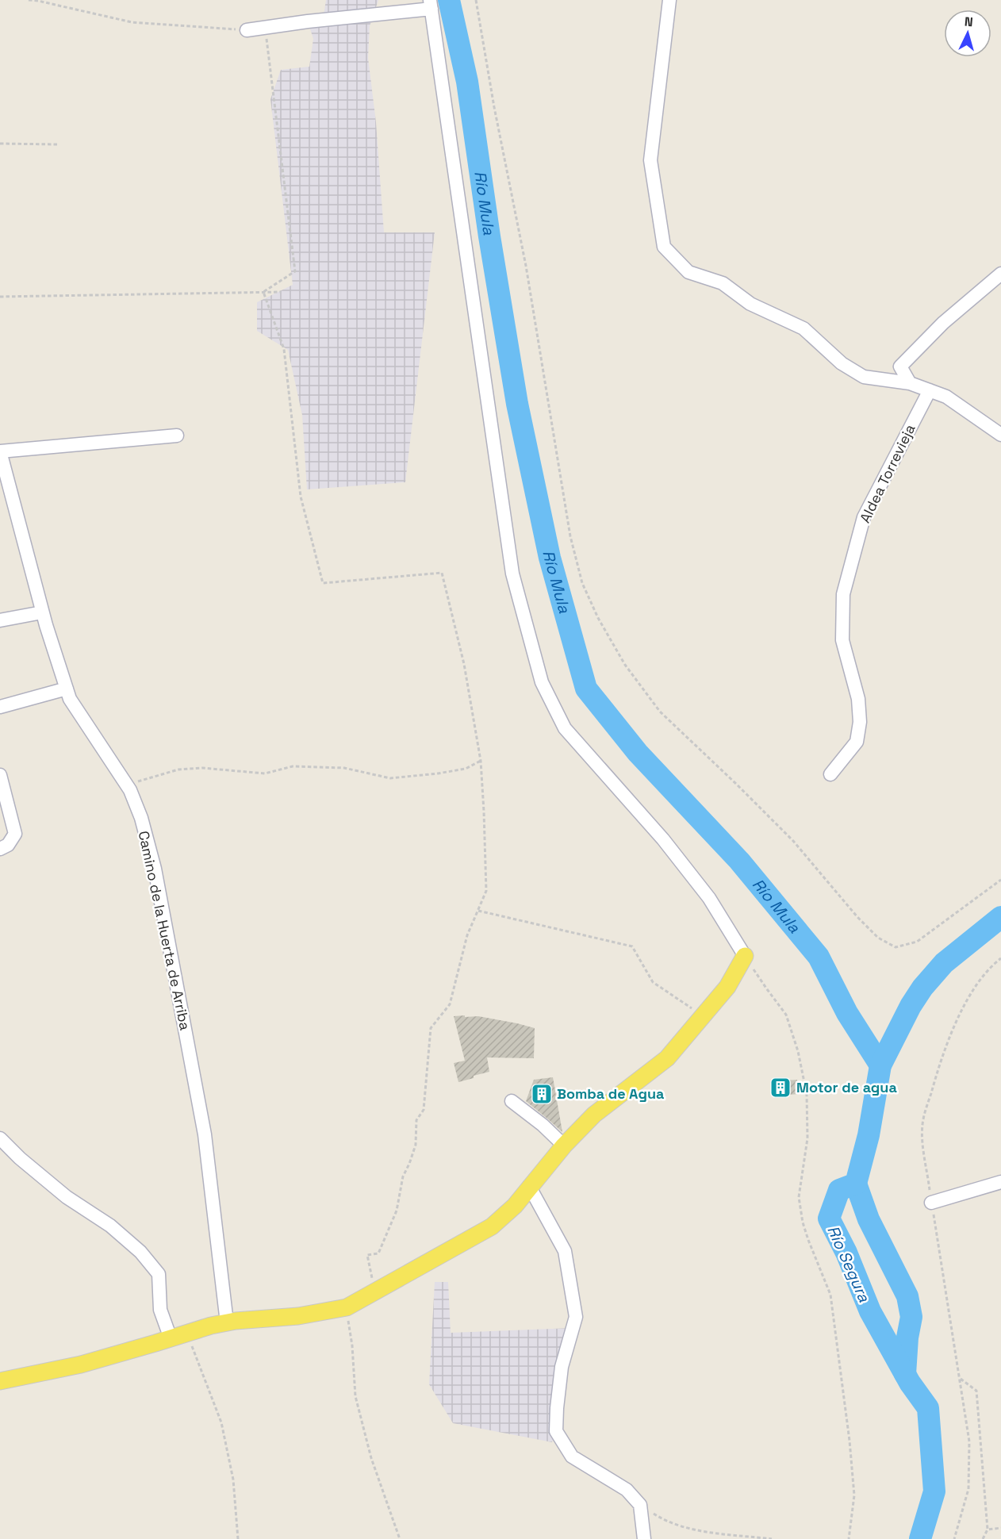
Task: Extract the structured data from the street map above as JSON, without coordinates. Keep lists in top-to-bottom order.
{
  "streets": {
    "street": ["Aldea Torrevieja", "Camino de la Huerta de Arriba"]
  },
  "water": ["Río Mula", "Río Segura"],
  "places": {
    "building": ["Motor de agua", "Bomba de Agua"]
  },
  "north": "top"
}
